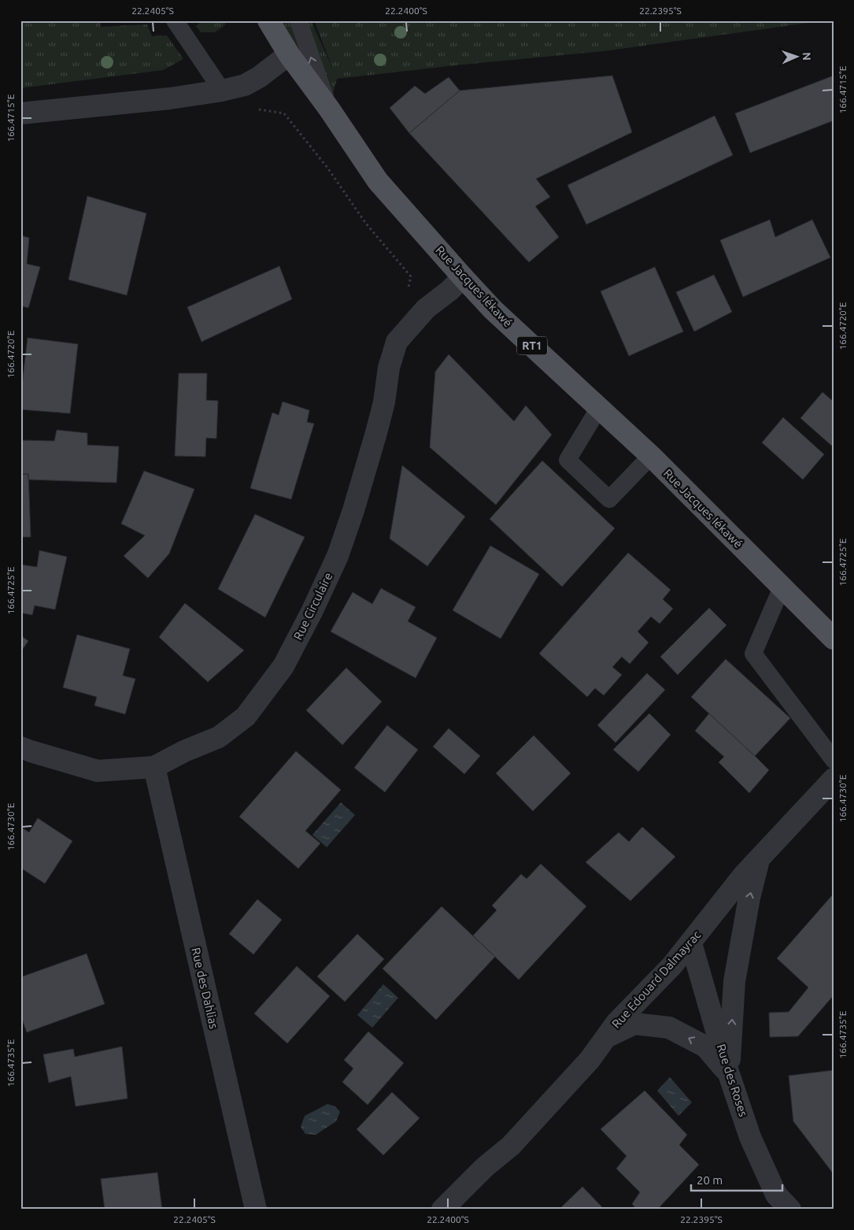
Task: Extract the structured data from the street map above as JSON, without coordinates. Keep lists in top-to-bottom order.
{
  "streets": {
    "main road": ["Rue Jacques Iékawé", "RT1"],
    "street": [
      "Rue Circulaire",
      "Rue Edouard Dalmayrac",
      "Rue des Dahlias",
      "Rue des Roses"
    ]
  },
  "crossings": [
    ["Rue Jacques Iékawé", "Rue Circulaire"],
    ["Rue Circulaire", "Rue des Dahlias"],
    ["Rue Edouard Dalmayrac", "Rue des Roses"]
  ],
  "scale_bar": "20 m",
  "north": "right",
  "coordinates": [
    "22.2405°S",
    "22.2400°S",
    "22.2395°S",
    "166.4715°E",
    "166.4720°E",
    "166.4725°E",
    "166.4730°E",
    "166.4735°E"
  ]
}
